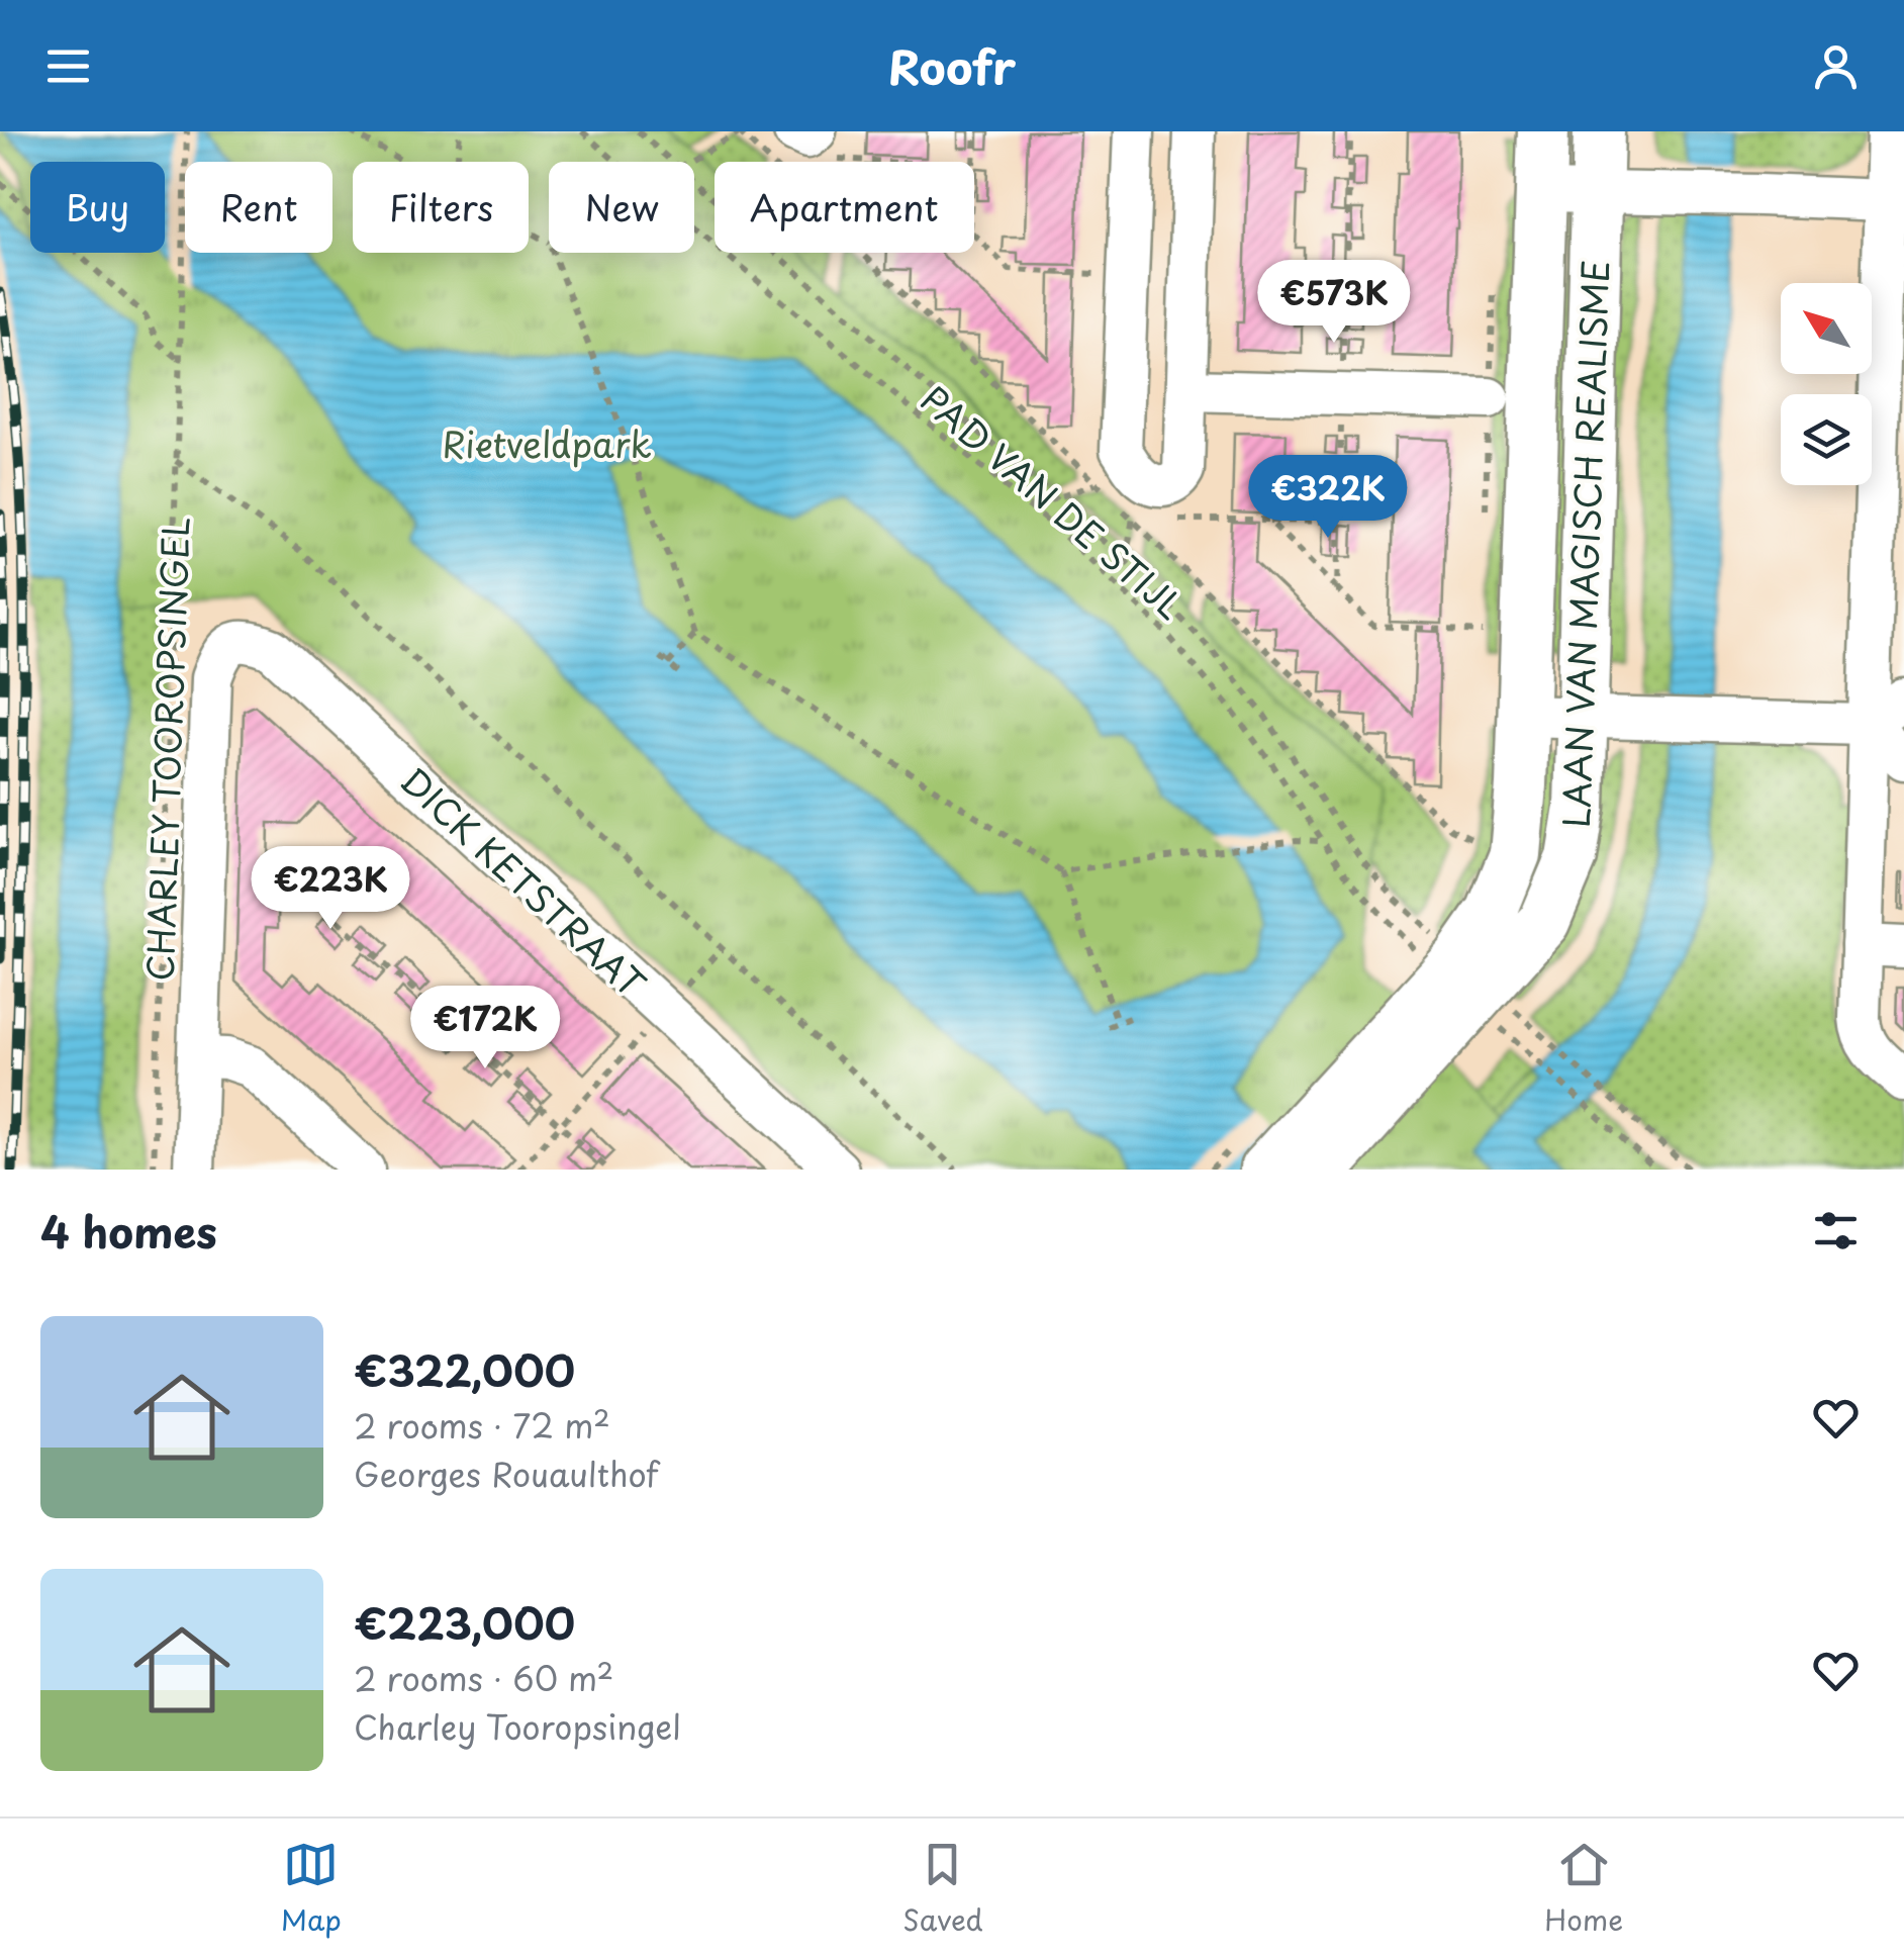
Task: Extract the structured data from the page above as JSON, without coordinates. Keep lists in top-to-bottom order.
{
  "streets": {
    "main road": ["LAAN VAN MAGISCH REALISME"],
    "street": ["CHARLEY TOOROPSINGEL", "DICK KETSTRAAT"],
    "path": ["PAD VAN DE STIJL"]
  },
  "crossings": [
    ["PAD VAN DE STIJL", "LAAN VAN MAGISCH REALISME"],
    ["CHARLEY TOOROPSINGEL", "DICK KETSTRAAT"]
  ],
  "parks": ["Rietveldpark"],
  "north": "top left",
  "page": {
    "header": "Roofr",
    "chip": [
      "Buy",
      "Rent",
      "Filters",
      "New",
      "Apartment"
    ],
    "price": [
      "€573K",
      "€322K",
      "€223K",
      "€172K"
    ],
    "heading": "4 homes",
    "list": [
      {
        "name": "€322,000",
        "note": "2 rooms · 72 m² · Georges Rouaulthof"
      },
      {
        "name": "€223,000",
        "note": "2 rooms · 60 m² · Charley Tooropsingel"
      }
    ],
    "tabs": ["Map", "Saved", "Home"]
  }
}
